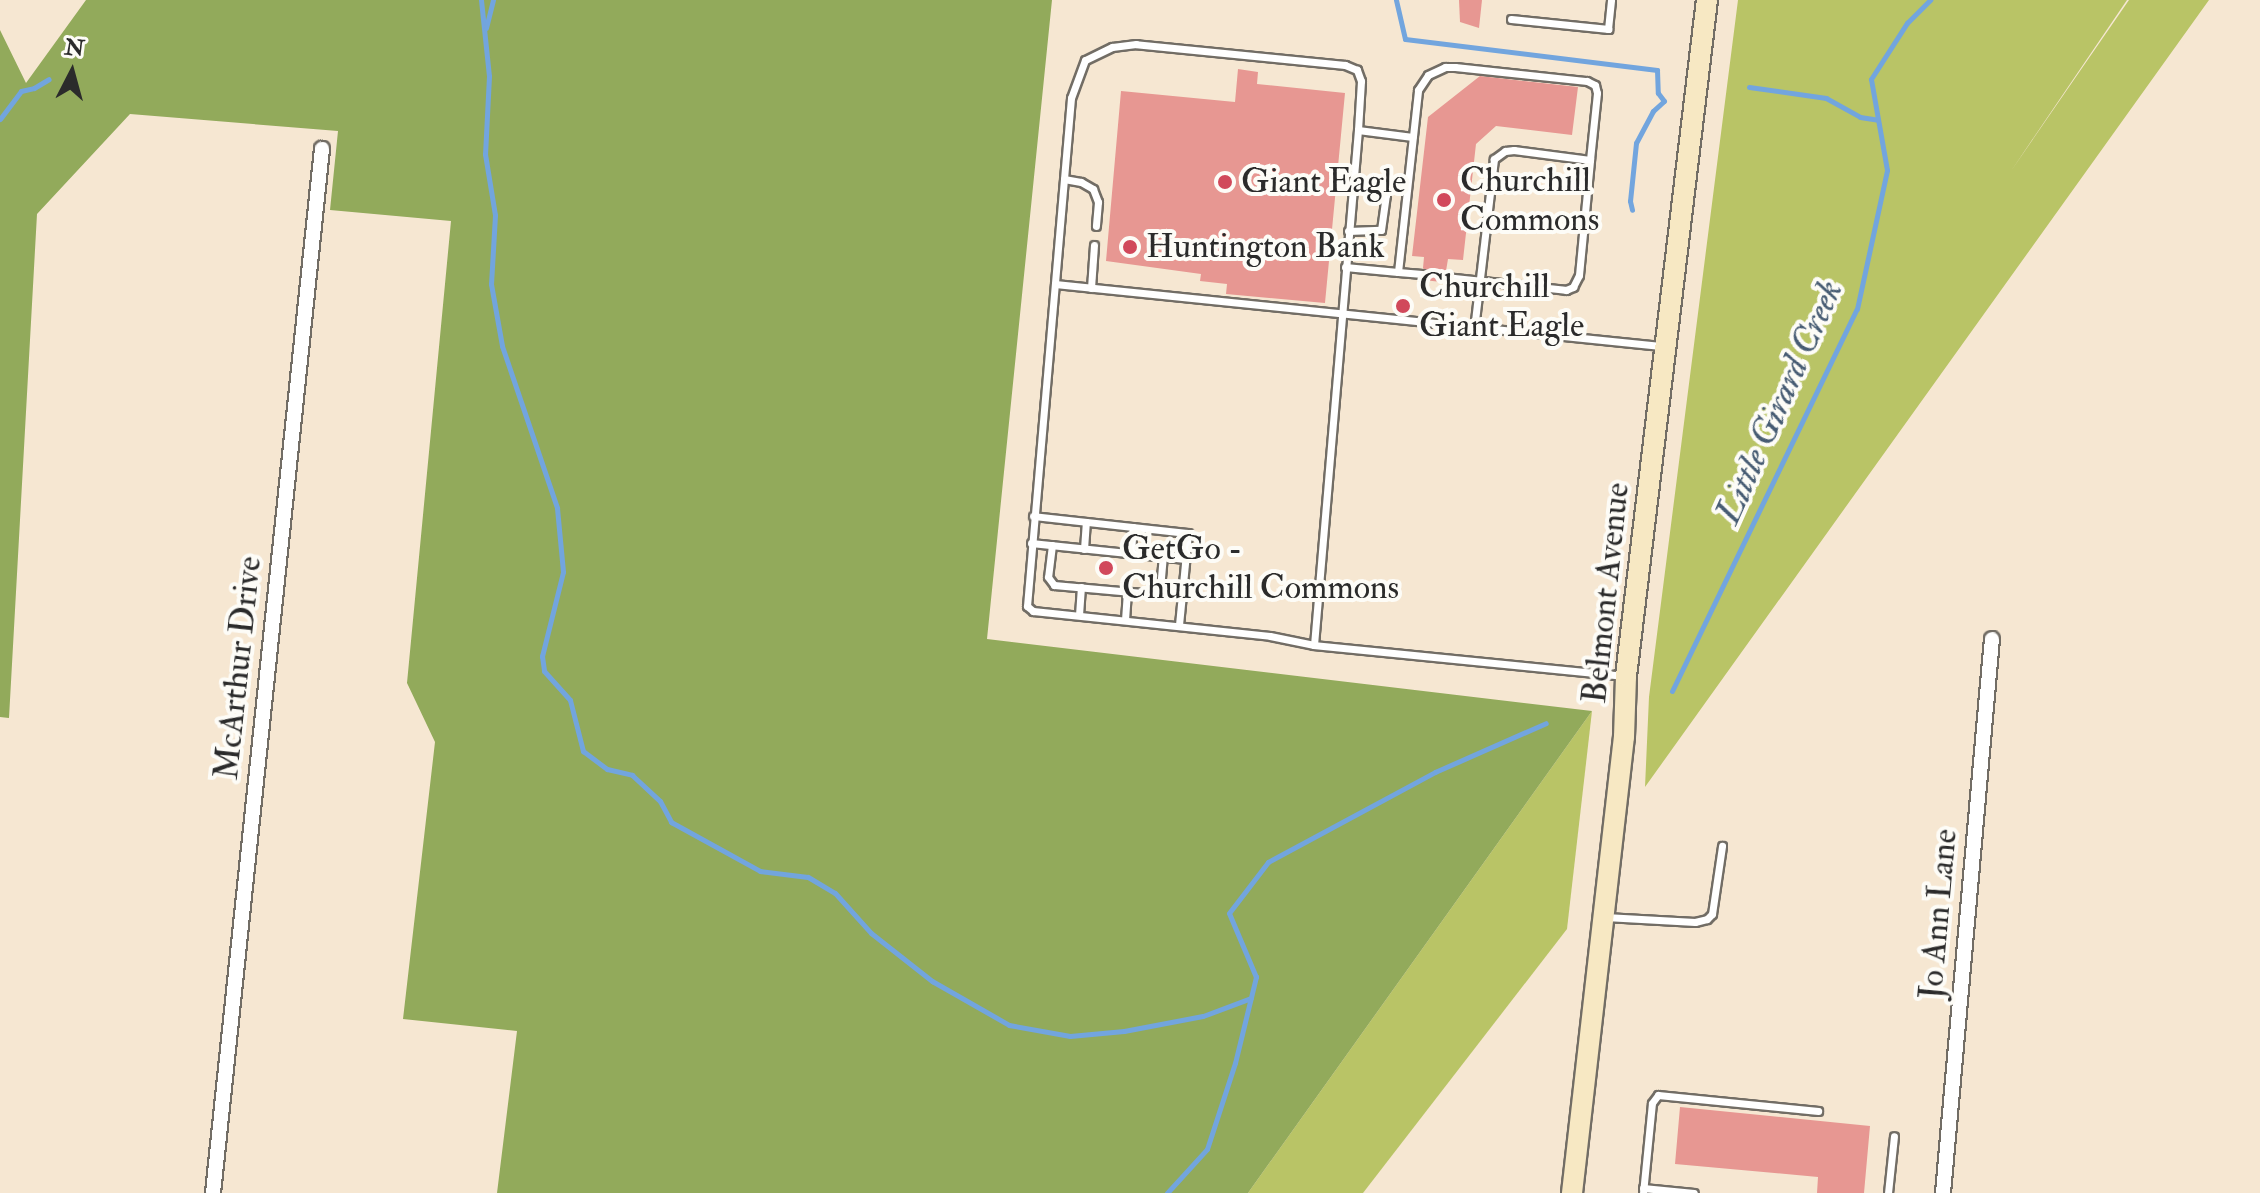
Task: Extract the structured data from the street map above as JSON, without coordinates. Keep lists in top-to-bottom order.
{
  "streets": {
    "main road": ["Belmont Avenue"],
    "street": ["McArthur Drive", "Jo Ann Lane"]
  },
  "water": ["Little Girard Creek"],
  "places": [
    "Giant Eagle",
    "Churchill Commons",
    "Huntington Bank",
    "Churchill Giant Eagle",
    "GetGo - Churchill Commons"
  ],
  "north": "top"
}
